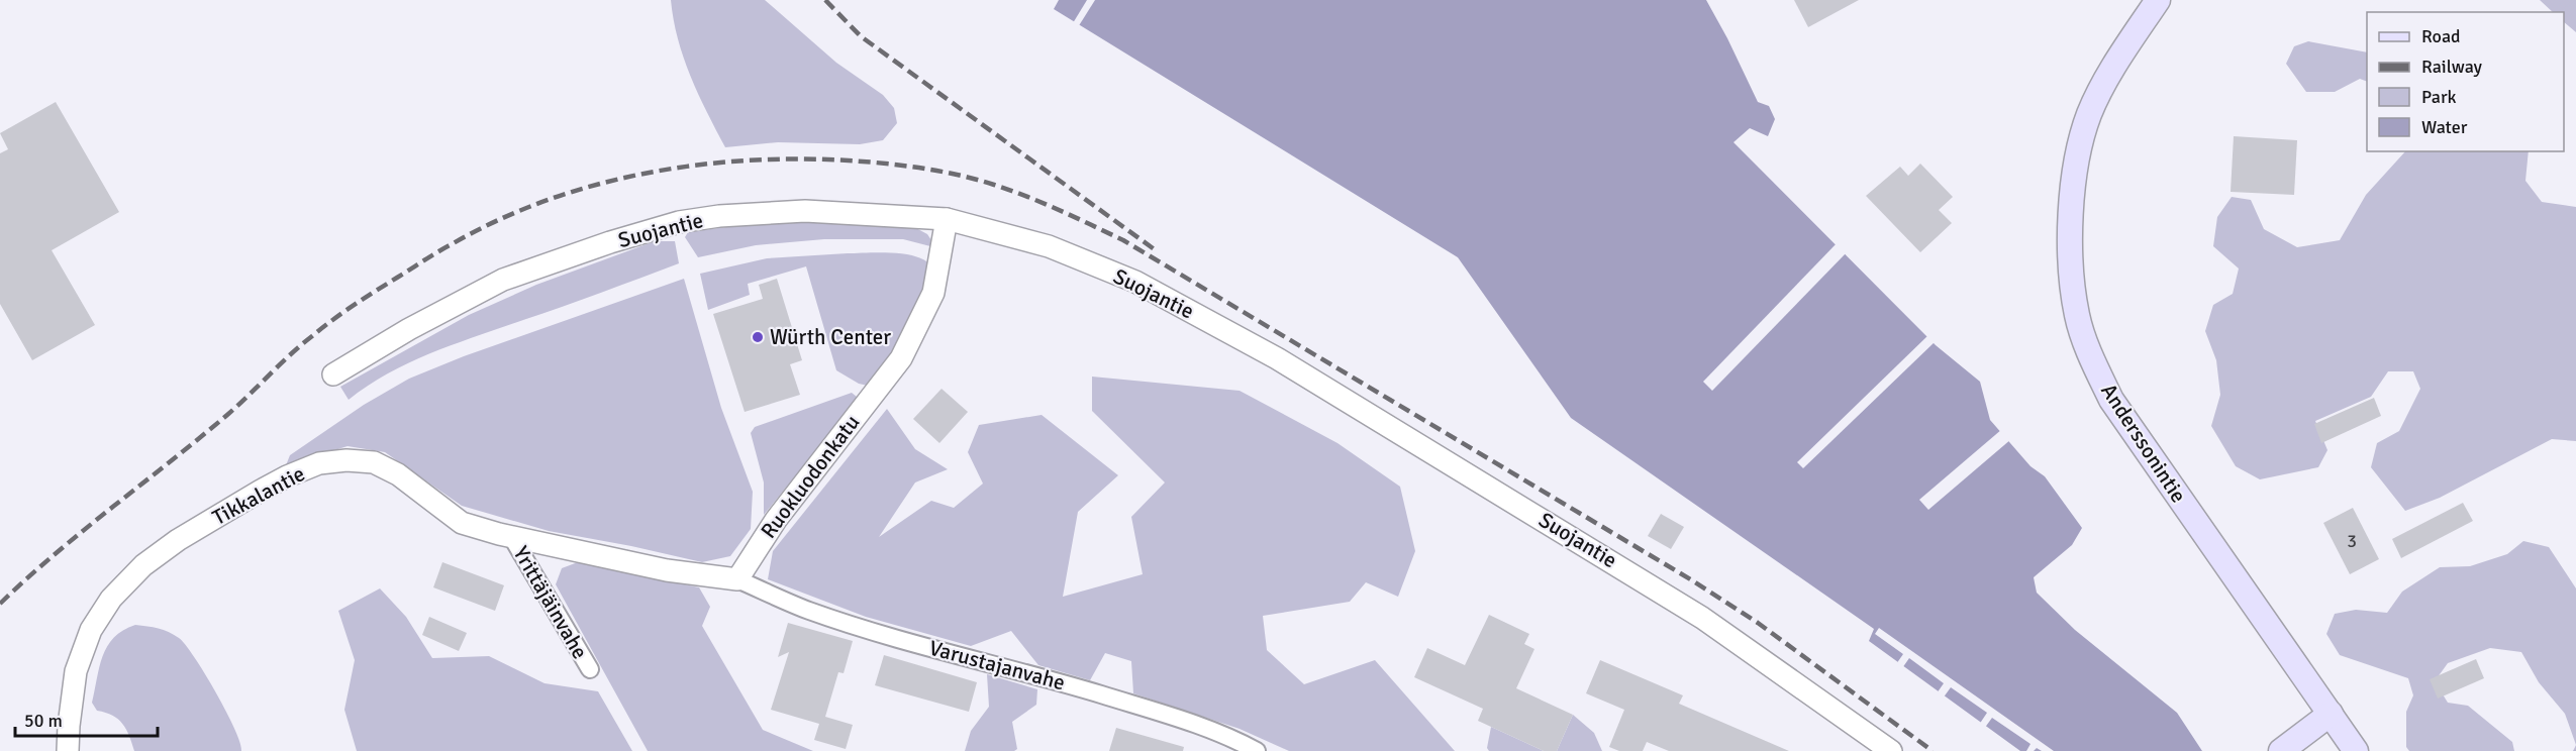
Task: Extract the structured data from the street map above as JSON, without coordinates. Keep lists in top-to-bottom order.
{
  "streets": {
    "main road": ["Anderssonintie"],
    "street": [
      "Suojantie",
      "Ruokluodonkatu",
      "Tikkalantie",
      "Yrittäjäinvahe",
      "Varustajanvahe"
    ]
  },
  "crossings": [
    ["Suojantie", "Ruokluodonkatu"],
    ["Ruokluodonkatu", "Tikkalantie"],
    ["Ruokluodonkatu", "Varustajanvahe"],
    ["Tikkalantie", "Yrittäjäinvahe"],
    ["Tikkalantie", "Varustajanvahe"]
  ],
  "places": ["Würth Center"],
  "house_numbers": ["3"],
  "legend": [
    "Road",
    "Railway",
    "Park",
    "Water"
  ],
  "scale_bar": "50 m"
}
